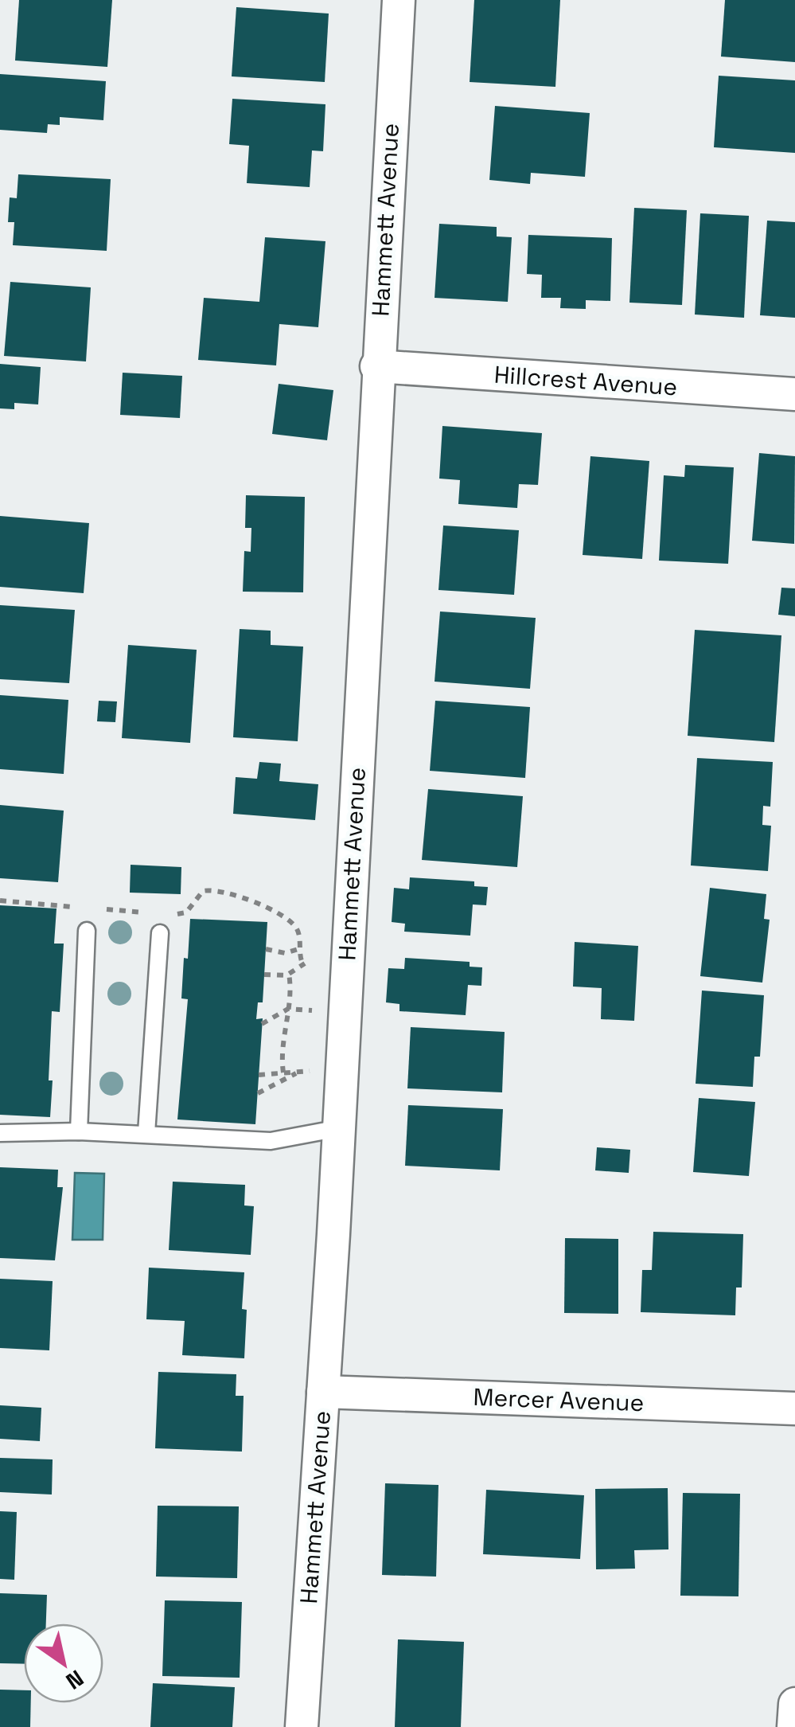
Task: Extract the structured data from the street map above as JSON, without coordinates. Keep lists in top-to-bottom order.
{
  "streets": {
    "street": ["Hammett Avenue", "Hillcrest Avenue", "Mercer Avenue"]
  },
  "crossings": [
    ["Hammett Avenue", "Hillcrest Avenue"],
    ["Hammett Avenue", "Mercer Avenue"]
  ],
  "north": "bottom right"
}
